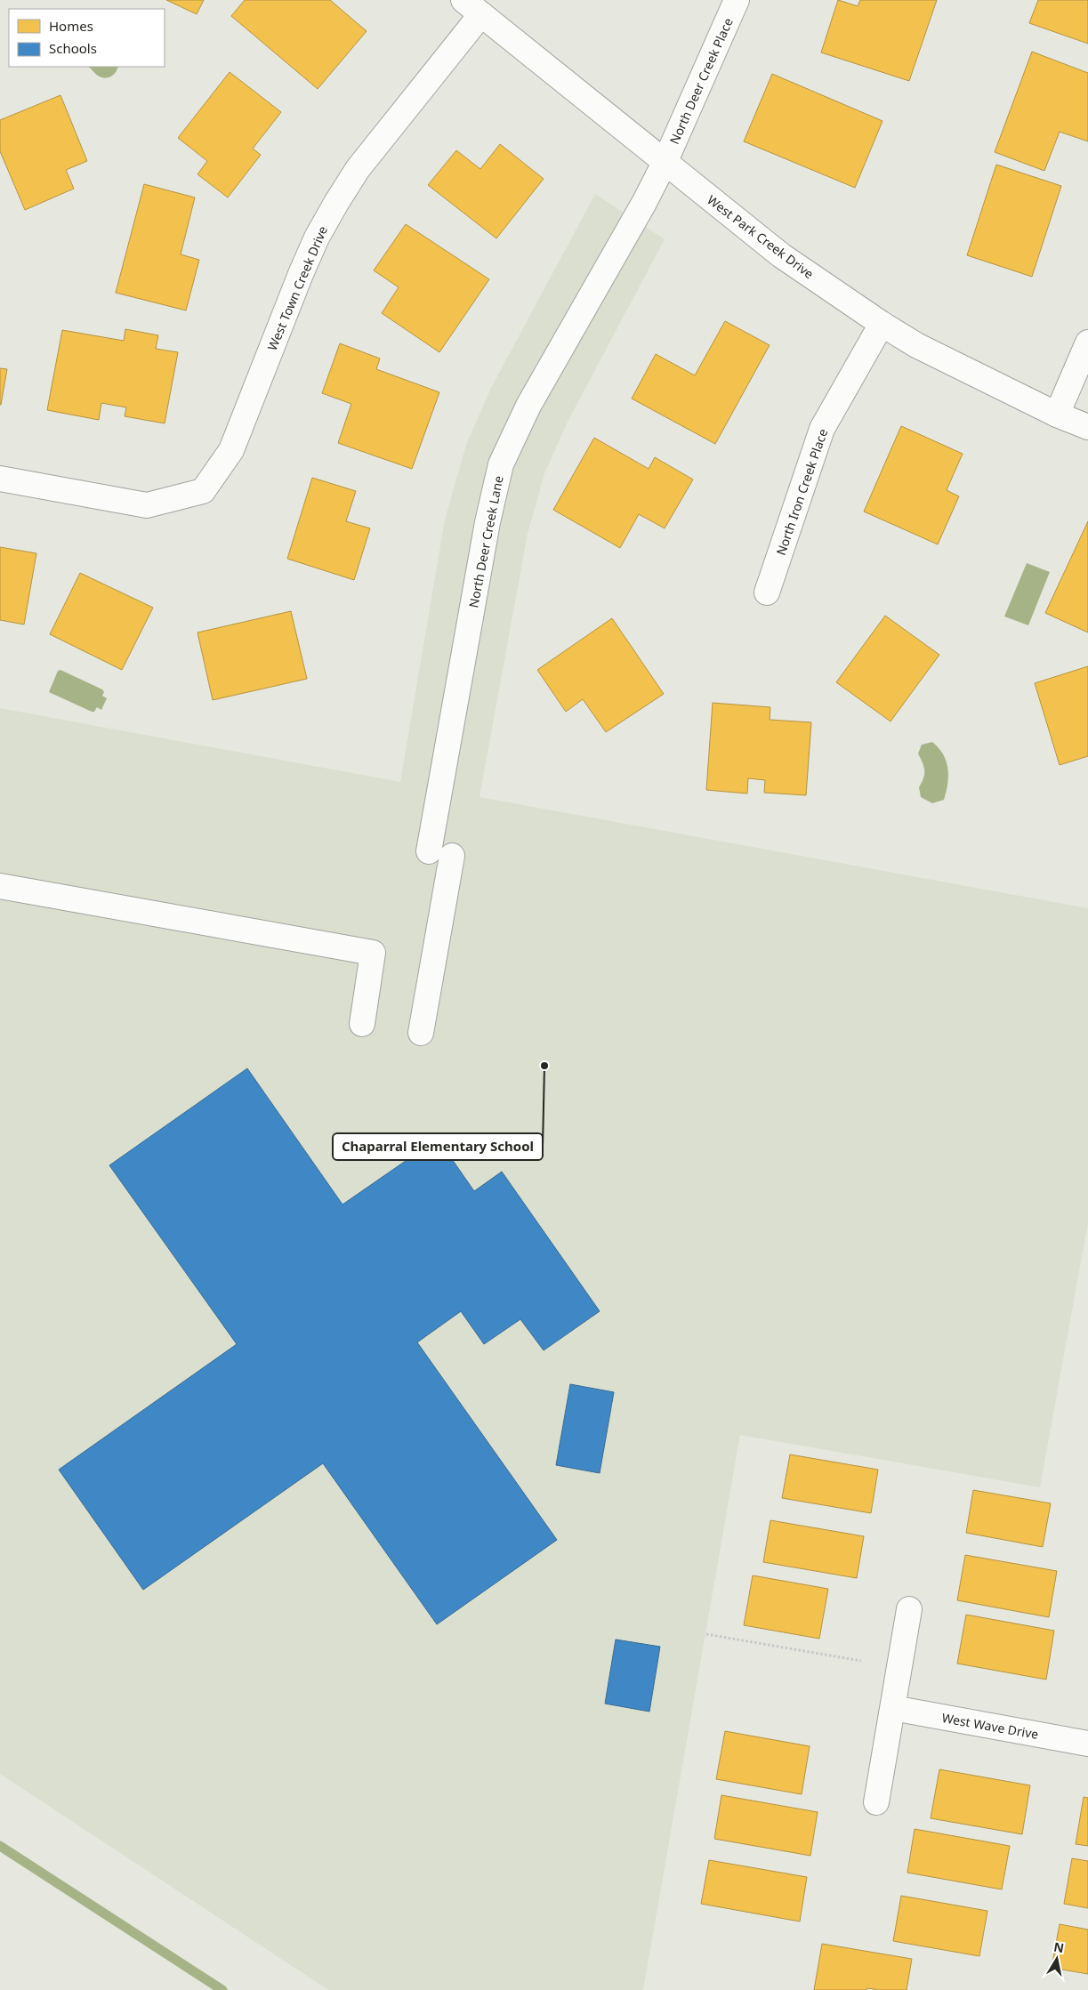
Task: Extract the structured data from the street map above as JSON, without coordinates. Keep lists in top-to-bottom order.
{
  "streets": {
    "street": [
      "North Deer Creek Place",
      "West Park Creek Drive",
      "West Town Creek Drive",
      "North Iron Creek Place",
      "North Deer Creek Lane",
      "West Wave Drive"
    ]
  },
  "crossings": [
    ["North Deer Creek Place", "West Park Creek Drive"],
    ["North Deer Creek Place", "North Deer Creek Lane"],
    ["West Park Creek Drive", "West Town Creek Drive"],
    ["West Park Creek Drive", "North Iron Creek Place"],
    ["West Park Creek Drive", "North Deer Creek Lane"]
  ],
  "places": ["Chaparral Elementary School"],
  "legend": ["Homes", "Schools"],
  "north": "top"
}
